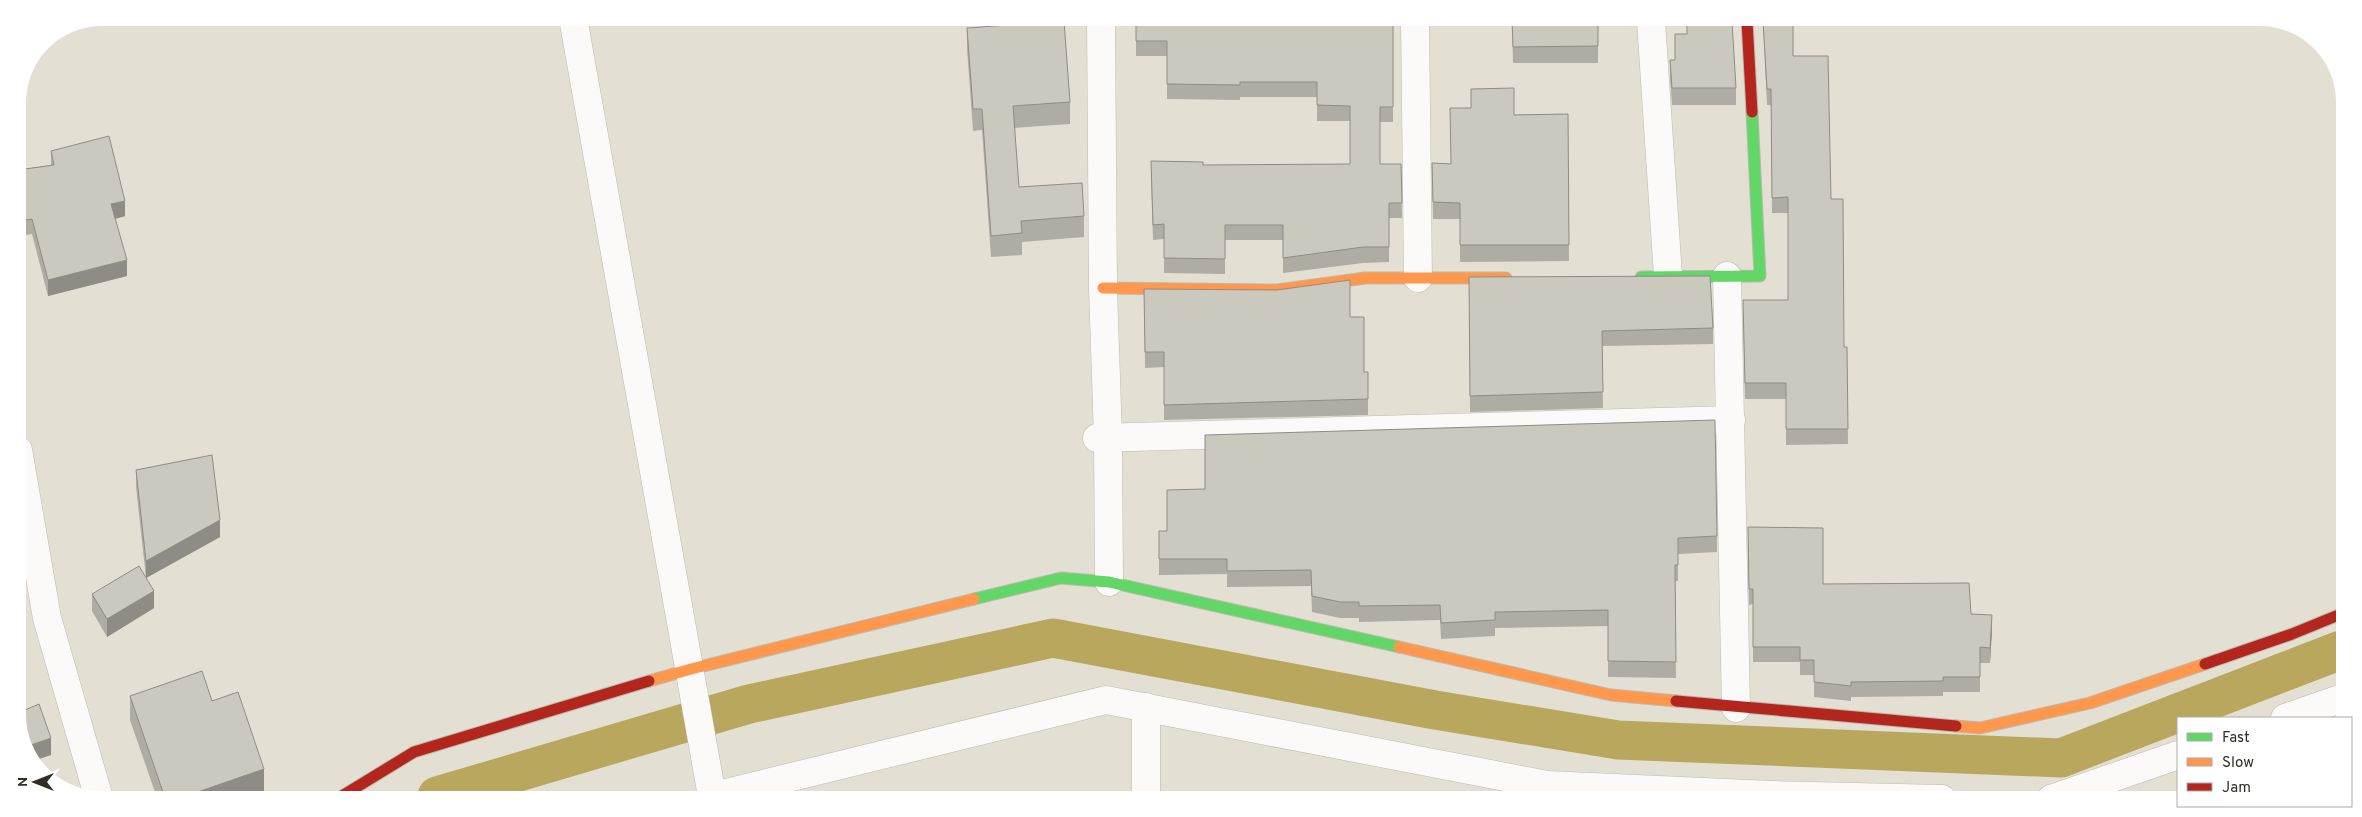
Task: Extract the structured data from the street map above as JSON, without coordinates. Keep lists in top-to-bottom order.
{
  "legend": ["Fast", "Slow", "Jam"],
  "north": "left"
}
